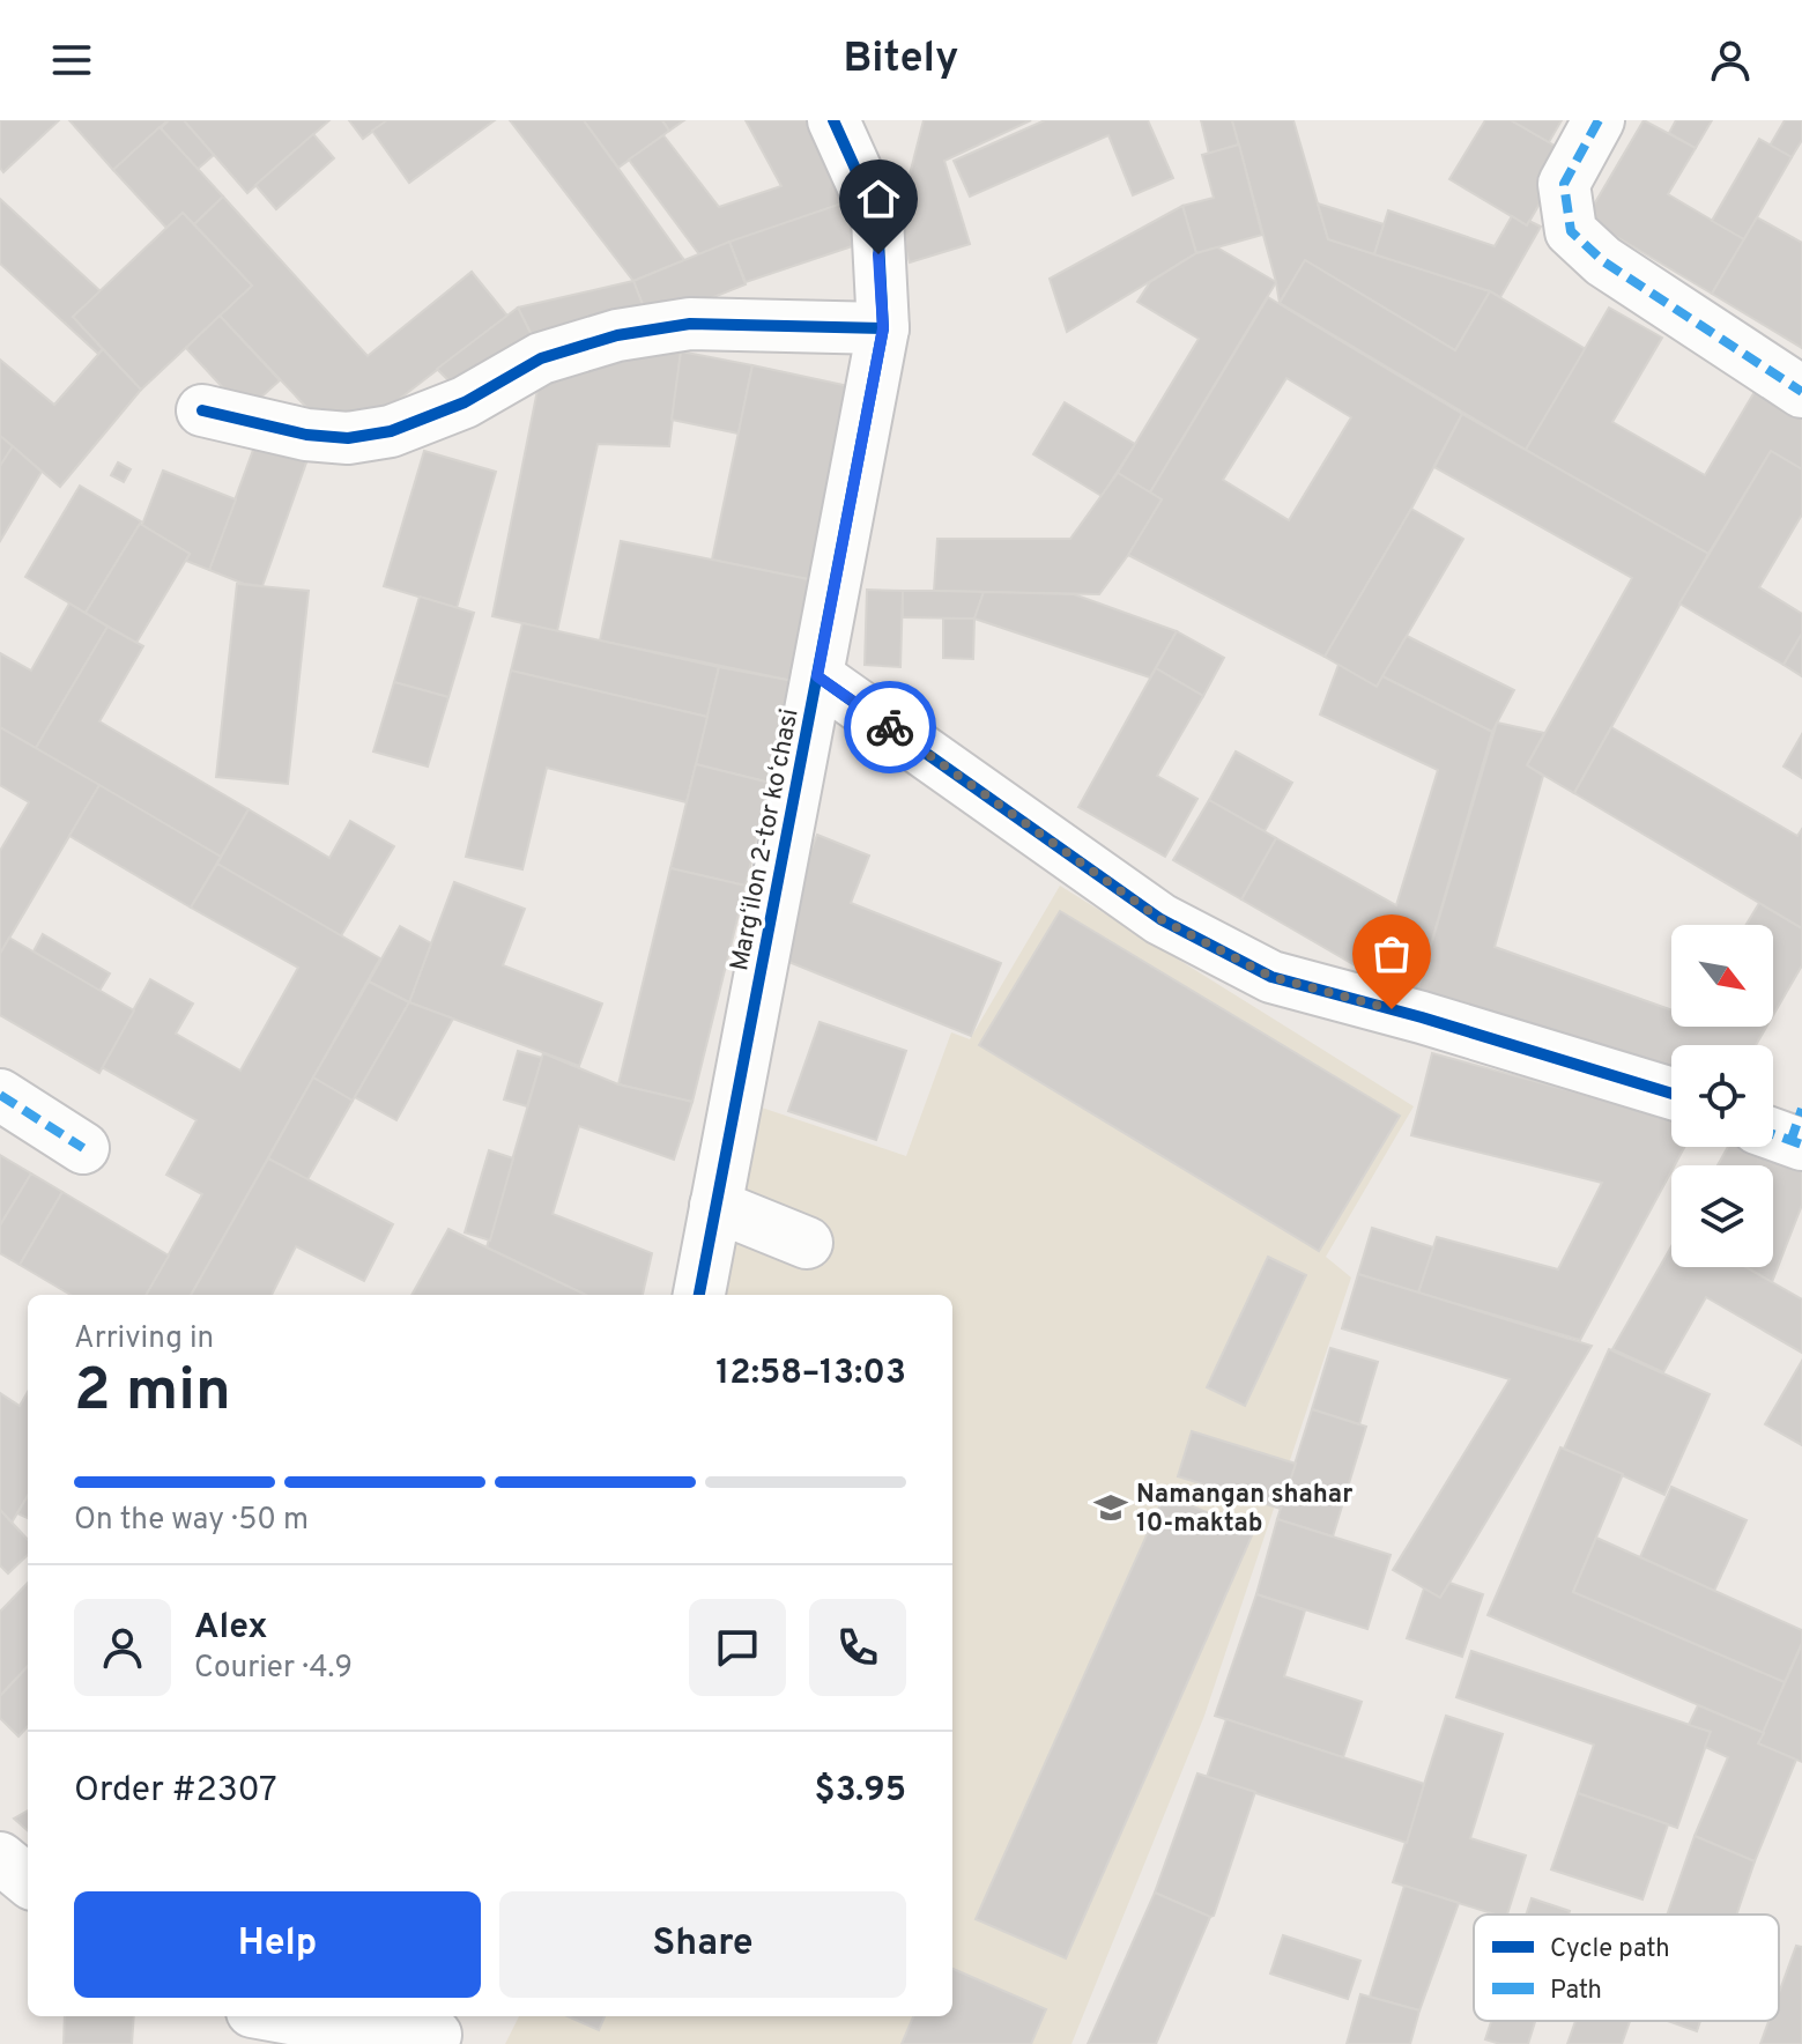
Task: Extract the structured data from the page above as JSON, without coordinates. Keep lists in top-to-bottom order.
{
  "streets": {
    "street": ["Margʻilon 2-tor koʻchasi"]
  },
  "places": {
    "school or university": ["Namangan shahar 10-maktab"]
  },
  "legend": ["Cycle path", "Path"],
  "north": "bottom right",
  "page": {
    "header": "Bitely",
    "heading": ["2 min", "Arriving in", "12:58–13:03"],
    "panel": [
      "Alex",
      "Courier · 4.9",
      "Order #2307",
      "$3.95"
    ],
    "bar": "On the way · 50 m",
    "buttons": ["Help", "Share"]
  }
}
